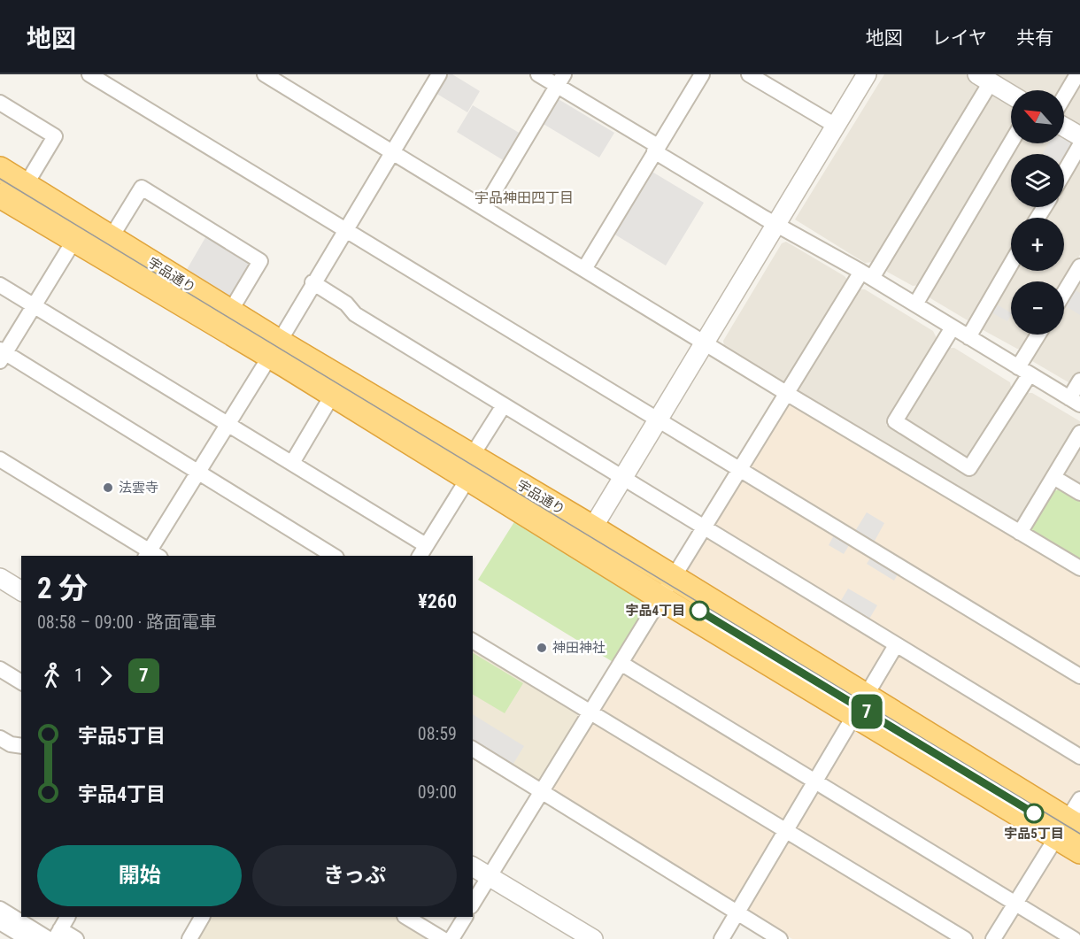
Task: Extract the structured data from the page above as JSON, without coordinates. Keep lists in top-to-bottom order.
{
  "streets": {
    "highway": ["宇品通り"]
  },
  "districts": ["宇品神田四丁目"],
  "places": [
    "法雲寺",
    "宇品4丁目",
    "神田神社",
    "宇品5丁目"
  ],
  "lines": ["tram line 7"],
  "north": "top left",
  "page": {
    "header": "地図",
    "nav": ["地図", "レイヤ", "共有"],
    "on_map": "7",
    "map_buttons": ["+", "−"],
    "heading": ["2 分", "08:58 – 09:00 · 路面電車", "¥260"],
    "legs": ["1", "7"],
    "list": [
      {
        "name": "宇品5丁目",
        "value": "08:59"
      },
      {
        "name": "宇品4丁目",
        "value": "09:00"
      }
    ],
    "buttons": ["開始", "きっぷ"]
  }
}
